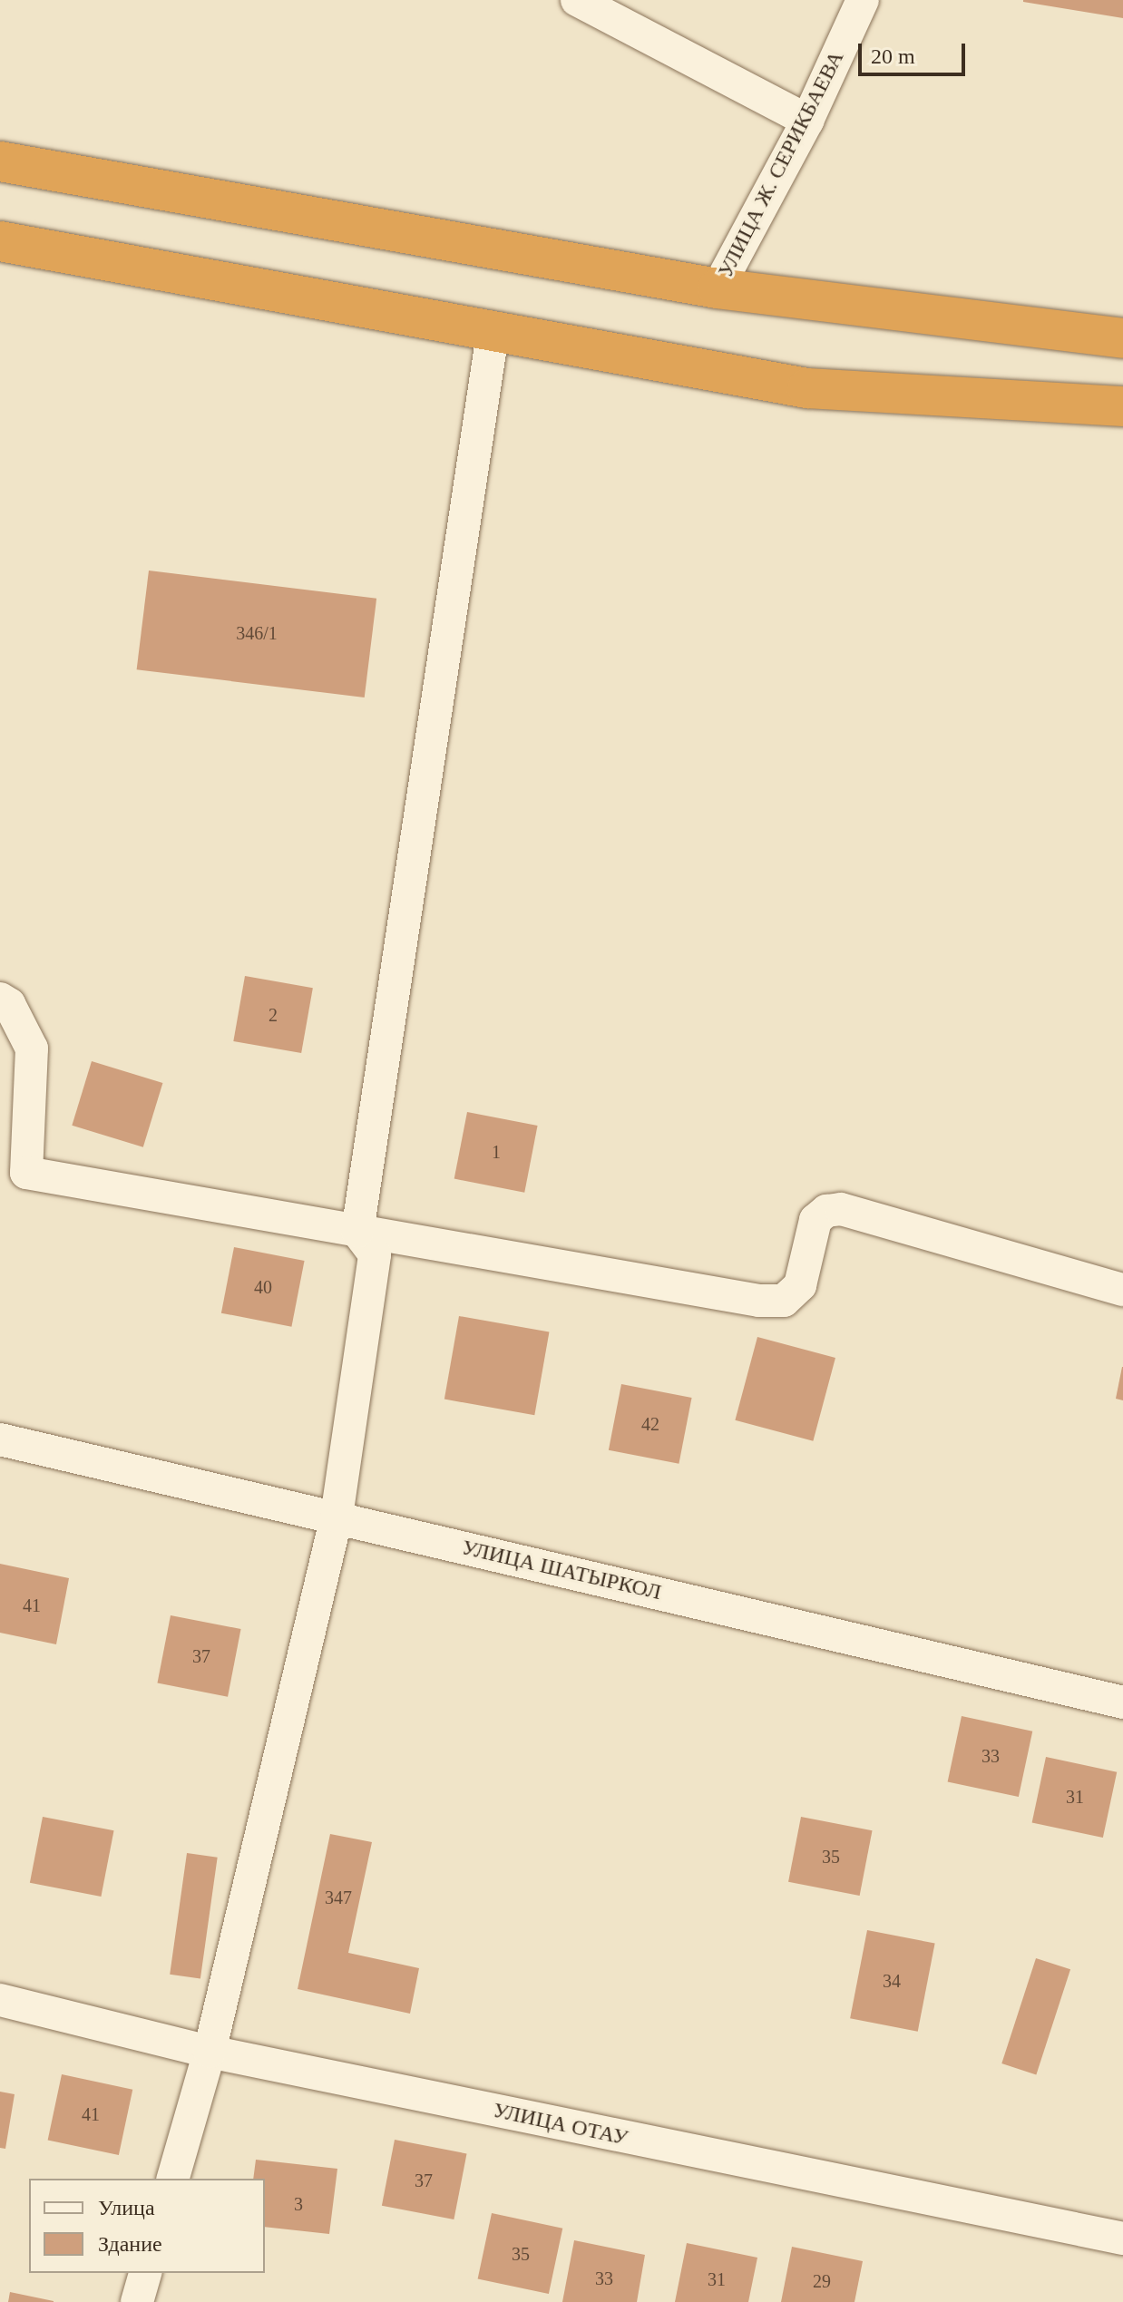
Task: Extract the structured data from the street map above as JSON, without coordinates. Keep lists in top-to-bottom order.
{
  "streets": {
    "street": ["УЛИЦА Ж. СЕРИКБАЕВА", "УЛИЦА ШАТЫРКОЛ", "УЛИЦА ОТАУ"]
  },
  "house_numbers": [
    "346/1",
    "2",
    "1",
    "40",
    "42",
    "41",
    "37",
    "33",
    "31",
    "35",
    "347",
    "34",
    "41",
    "37",
    "3",
    "35",
    "33",
    "31",
    "29"
  ],
  "legend": ["Улица", "Здание"],
  "scale_bar": "20 m"
}
